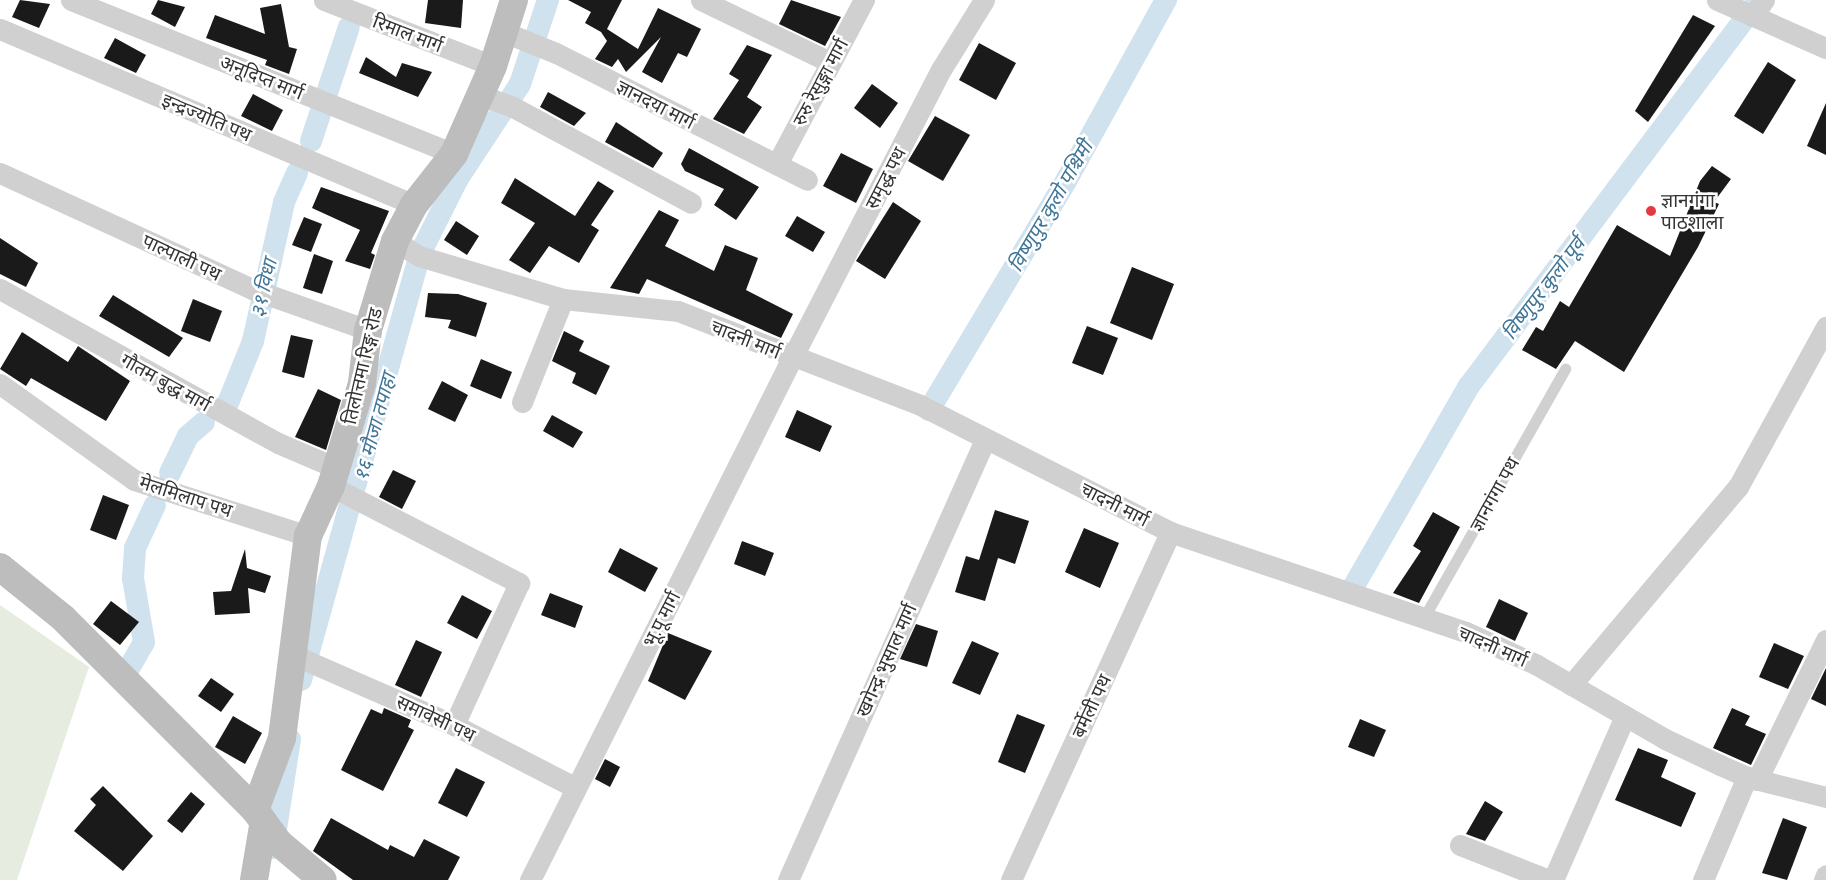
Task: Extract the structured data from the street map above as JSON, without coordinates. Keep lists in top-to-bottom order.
{
  "streets": {
    "street": [
      "रिमाल मार्ग",
      "अनूदिप्त मार्ग",
      "रुरु रेसुङ्गा मार्ग",
      "ज्ञानदया मार्ग",
      "इन्द्रज्योति पथ",
      "समृद्ध पथ",
      "पाल्पाली पथ",
      "चादनी मार्ग",
      "तिलोत्तमा रिङ्ग रोड",
      "गौतम बुद्ध मार्ग",
      "मेलमिलाप पथ",
      "भू.पू मार्ग",
      "खगेन्द्र भुसाल मार्ग",
      "बर्मेली पथ",
      "समावेसी पथ"
    ],
    "lane": ["ज्ञानगंगा पथ"]
  },
  "crossings": [
    ["रिमाल मार्ग", "तिलोत्तमा रिङ्ग रोड"],
    ["अनूदिप्त मार्ग", "तिलोत्तमा रिङ्ग रोड"],
    ["रुरु रेसुङ्गा मार्ग", "ज्ञानदया मार्ग"],
    ["ज्ञानदया मार्ग", "तिलोत्तमा रिङ्ग रोड"],
    ["इन्द्रज्योति पथ", "तिलोत्तमा रिङ्ग रोड"],
    ["समृद्ध पथ", "चादनी मार्ग"],
    ["समृद्ध पथ", "भू.पू मार्ग"],
    ["पाल्पाली पथ", "तिलोत्तमा रिङ्ग रोड"],
    ["चादनी मार्ग", "तिलोत्तमा रिङ्ग रोड"],
    ["चादनी मार्ग", "ज्ञानगंगा पथ"],
    ["चादनी मार्ग", "भू.पू मार्ग"],
    ["चादनी मार्ग", "खगेन्द्र भुसाल मार्ग"],
    ["चादनी मार्ग", "बर्मेली पथ"],
    ["तिलोत्तमा रिङ्ग रोड", "गौतम बुद्ध मार्ग"],
    ["तिलोत्तमा रिङ्ग रोड", "मेलमिलाप पथ"],
    ["तिलोत्तमा रिङ्ग रोड", "समावेसी पथ"],
    ["गौतम बुद्ध मार्ग", "समावेसी पथ"],
    ["भू.पू मार्ग", "समावेसी पथ"]
  ],
  "water": [
    "विष्णुपुर कुलो पश्चिमी",
    "३१ विधा",
    "विष्णुपुर कुलो पूर्व",
    "१६ मौजा तपाहा"
  ],
  "places": ["ज्ञानगंगा पाठशाला"]
}
